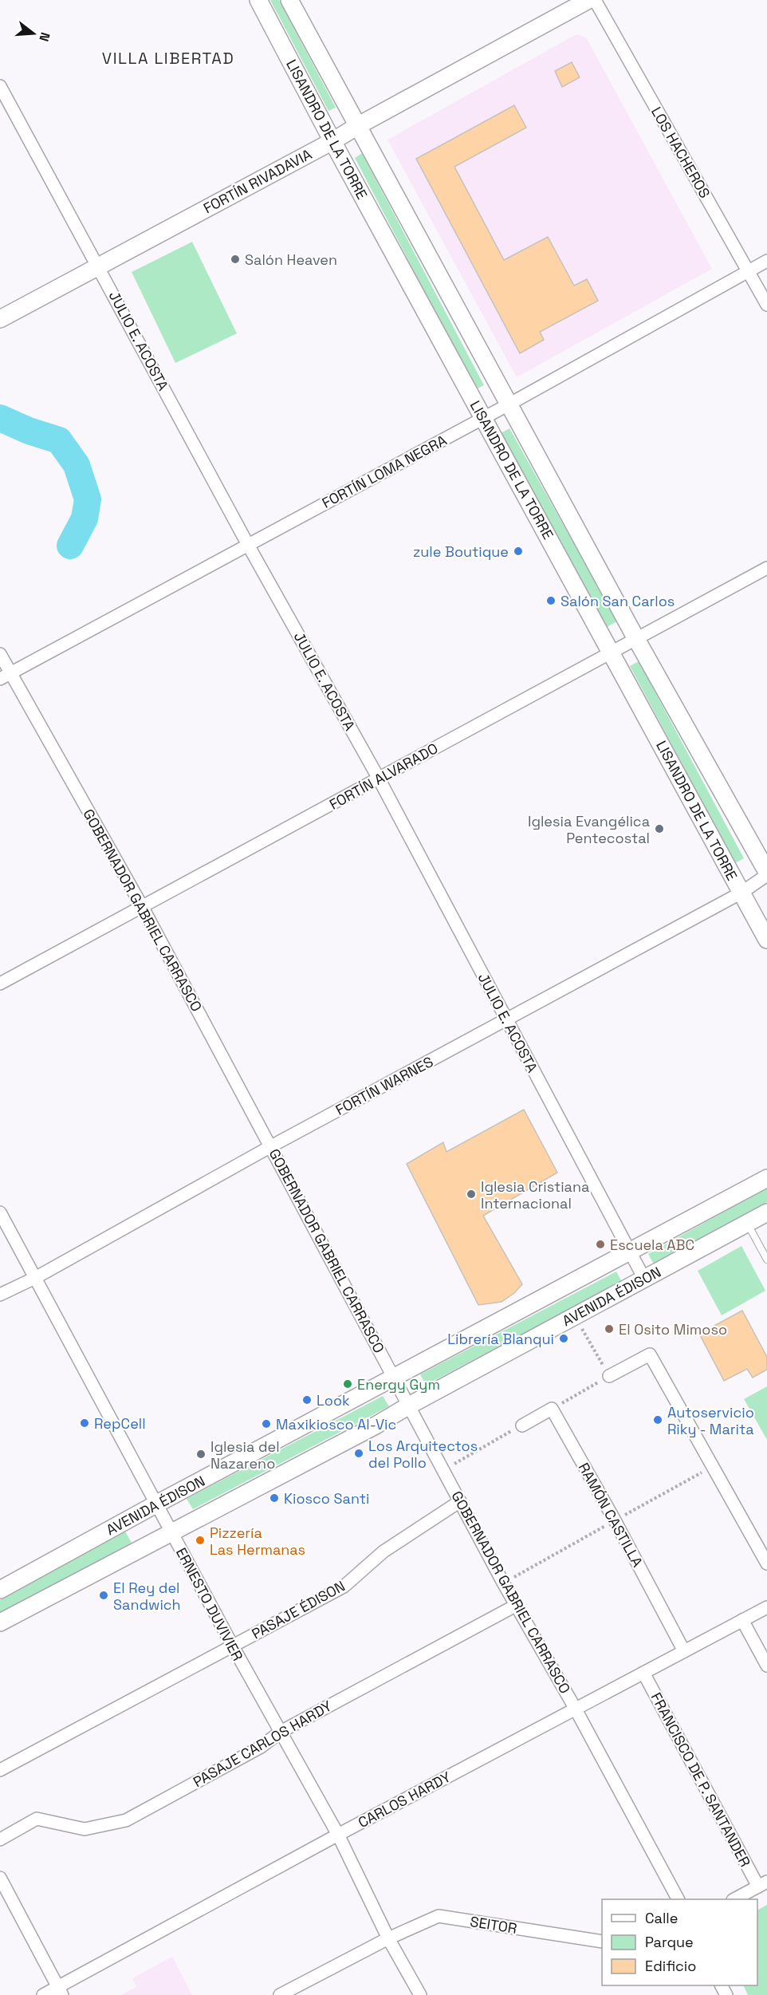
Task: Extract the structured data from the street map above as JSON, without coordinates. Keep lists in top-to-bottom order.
{
  "streets": {
    "main road": ["LISANDRO DE LA TORRE", "FORTÍN RIVADAVIA", "AVENIDA ÉDISON"],
    "street": [
      "LOS HACHEROS",
      "JULIO E. ACOSTA",
      "FORTÍN LOMA NEGRA",
      "FORTÍN ALVARADO",
      "GOBERNADOR GABRIEL CARRASCO",
      "FORTÍN WARNES",
      "RAMÓN CASTILLA",
      "ERNESTO DUVIVIER",
      "PASAJE ÉDISON",
      "PASAJE CARLOS HARDY",
      "FRANCISCO DE P. SANTANDER",
      "CARLOS HARDY",
      "SEITOR"
    ]
  },
  "crossings": [
    ["LISANDRO DE LA TORRE", "FORTÍN RIVADAVIA"],
    ["LISANDRO DE LA TORRE", "FORTÍN LOMA NEGRA"],
    ["LISANDRO DE LA TORRE", "FORTÍN ALVARADO"],
    ["LISANDRO DE LA TORRE", "FORTÍN WARNES"],
    ["LOS HACHEROS", "FORTÍN LOMA NEGRA"],
    ["FORTÍN RIVADAVIA", "JULIO E. ACOSTA"],
    ["JULIO E. ACOSTA", "FORTÍN LOMA NEGRA"],
    ["JULIO E. ACOSTA", "FORTÍN ALVARADO"],
    ["JULIO E. ACOSTA", "FORTÍN WARNES"],
    ["JULIO E. ACOSTA", "AVENIDA ÉDISON"],
    ["FORTÍN LOMA NEGRA", "GOBERNADOR GABRIEL CARRASCO"],
    ["FORTÍN ALVARADO", "GOBERNADOR GABRIEL CARRASCO"],
    ["GOBERNADOR GABRIEL CARRASCO", "FORTÍN WARNES"],
    ["GOBERNADOR GABRIEL CARRASCO", "AVENIDA ÉDISON"],
    ["GOBERNADOR GABRIEL CARRASCO", "PASAJE ÉDISON"],
    ["GOBERNADOR GABRIEL CARRASCO", "PASAJE CARLOS HARDY"],
    ["GOBERNADOR GABRIEL CARRASCO", "CARLOS HARDY"],
    ["FORTÍN WARNES", "ERNESTO DUVIVIER"],
    ["AVENIDA ÉDISON", "ERNESTO DUVIVIER"],
    ["RAMÓN CASTILLA", "CARLOS HARDY"],
    ["ERNESTO DUVIVIER", "PASAJE ÉDISON"],
    ["ERNESTO DUVIVIER", "PASAJE CARLOS HARDY"],
    ["ERNESTO DUVIVIER", "CARLOS HARDY"],
    ["ERNESTO DUVIVIER", "SEITOR"],
    ["FRANCISCO DE P. SANTANDER", "CARLOS HARDY"]
  ],
  "districts": ["VILLA LIBERTAD"],
  "places": [
    "Salón Heaven",
    "zule Boutique",
    "Salón San Carlos",
    "Iglesia Evangélica Pentecostal",
    "Iglesia Cristiana Internacional",
    "Escuela ABC",
    "El Osito Mimoso",
    "Librería Blanqui",
    "Energy Gym",
    "Look",
    "Autoservicio Riky - Marita",
    "RepCell",
    "Maxikiosco Al-Vic",
    "Los Arquitectos del Pollo",
    "Iglesia del Nazareno",
    "Kiosco Santi",
    "Pizzería Las Hermanas",
    "El Rey del Sandwich"
  ],
  "legend": ["Calle", "Parque", "Edificio"],
  "north": "right"
}
